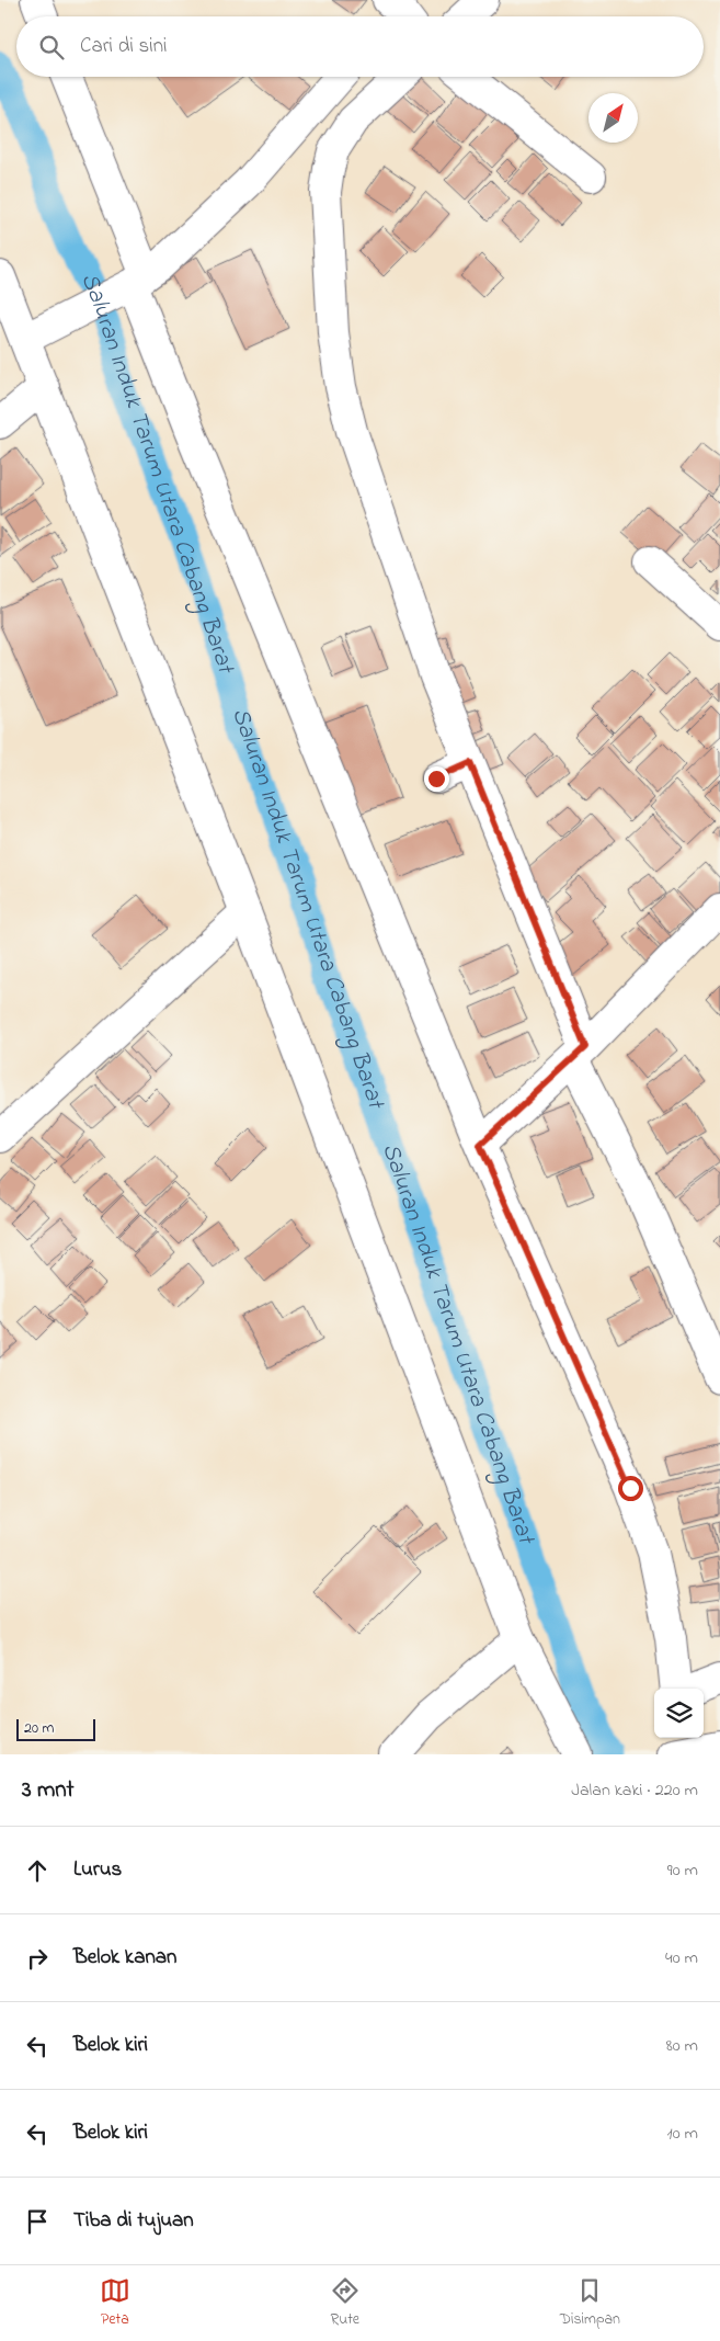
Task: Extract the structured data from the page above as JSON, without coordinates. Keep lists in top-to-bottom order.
{
  "water": ["Saluran Induk Tarum Utara Cabang Barat"],
  "scale_bar": "20 m",
  "north": "top right",
  "page": {
    "search": "Cari di sini",
    "scale": "20 m",
    "heading": ["3 mnt", "Jalan kaki · 220 m"],
    "list": [
      ["Lurus", "90 m"],
      ["Belok kanan", "40 m"],
      ["Belok kiri", "80 m"],
      ["Belok kiri", "10 m"],
      "Tiba di tujuan"
    ],
    "nav": ["Peta", "Rute", "Disimpan"]
  }
}
